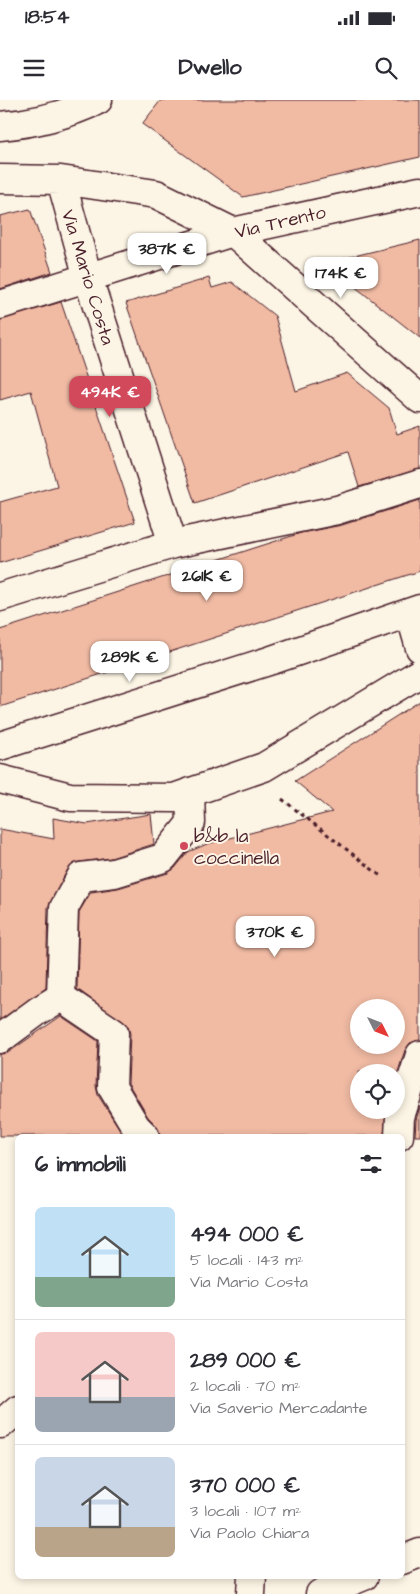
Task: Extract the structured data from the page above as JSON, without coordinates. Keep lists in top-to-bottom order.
{
  "streets": {
    "street": ["Via Trento", "Via Mario Costa"]
  },
  "crossings": [
    ["Via Trento", "Via Mario Costa"]
  ],
  "places": ["b&b la coccinella"],
  "north": "bottom right",
  "page": {
    "status": "18:54",
    "header": "Dwello",
    "price": [
      "387K €",
      "174K €",
      "494K €",
      "261K €",
      "289K €",
      "370K €"
    ],
    "heading": "6 immobili",
    "list": [
      {
        "name": "494 000 €",
        "note": "5 locali · 143 m² · Via Mario Costa"
      },
      {
        "name": "289 000 €",
        "note": "2 locali · 70 m² · Via Saverio Mercadante"
      },
      {
        "name": "370 000 €",
        "note": "3 locali · 107 m² · Via Paolo Chiara"
      }
    ]
  }
}
